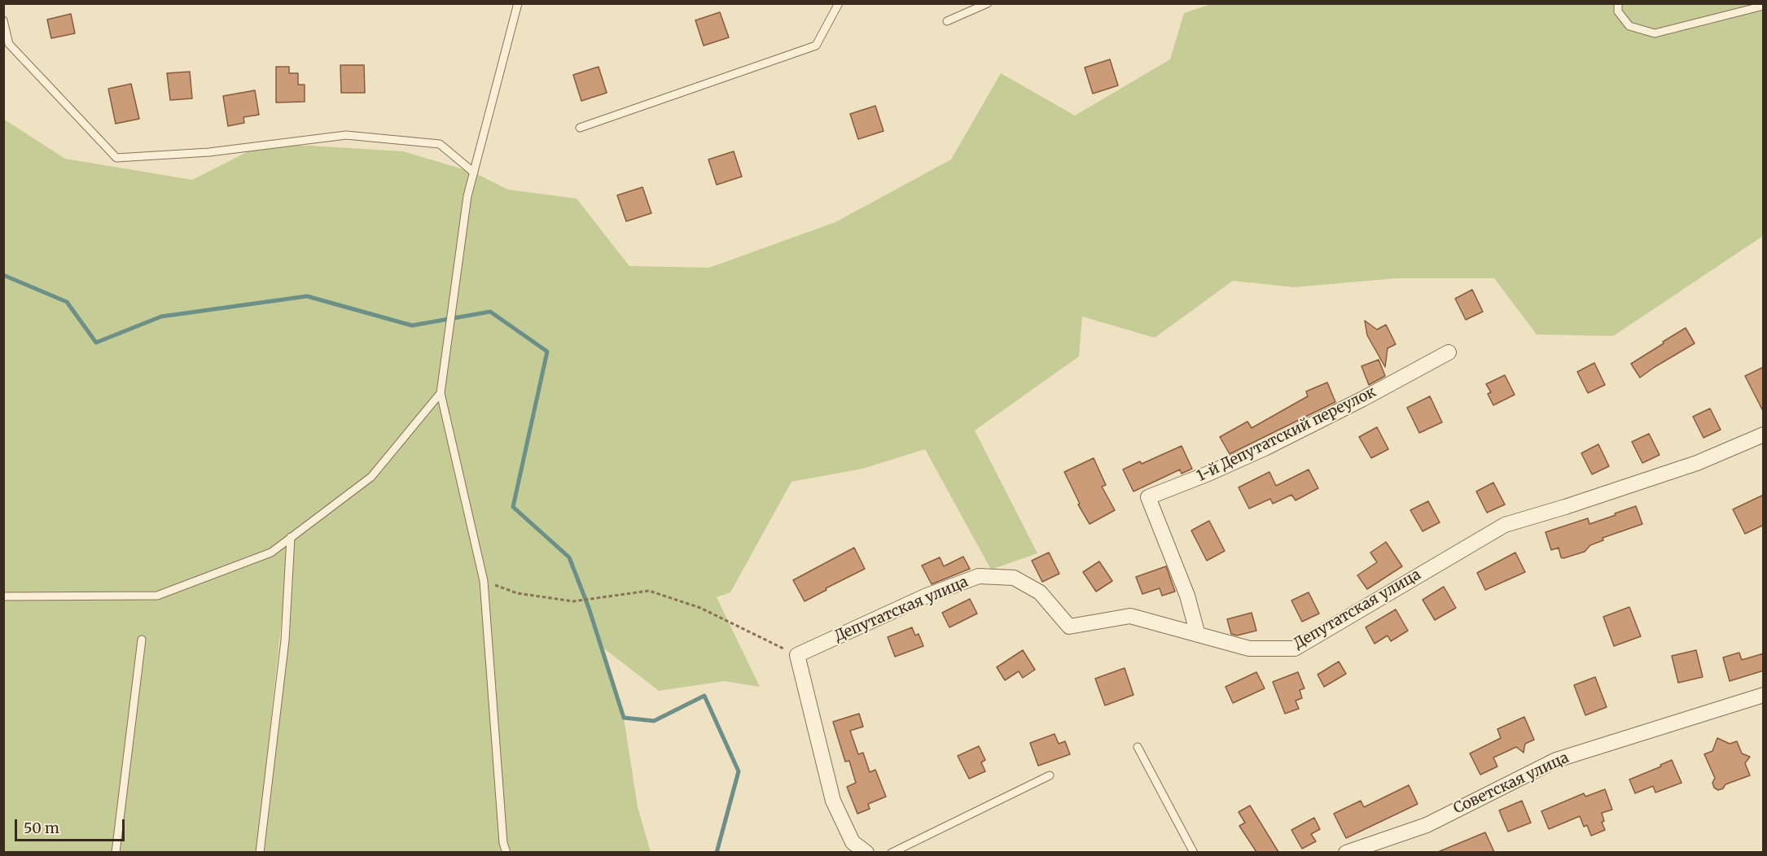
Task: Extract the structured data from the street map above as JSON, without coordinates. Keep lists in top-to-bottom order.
{
  "streets": {
    "street": ["1-й Депутатский переулок", "Депутатская улица", "Советская улица"]
  },
  "crossings": [
    ["1-й Депутатский переулок", "Депутатская улица"]
  ],
  "scale_bar": "50 m"
}
